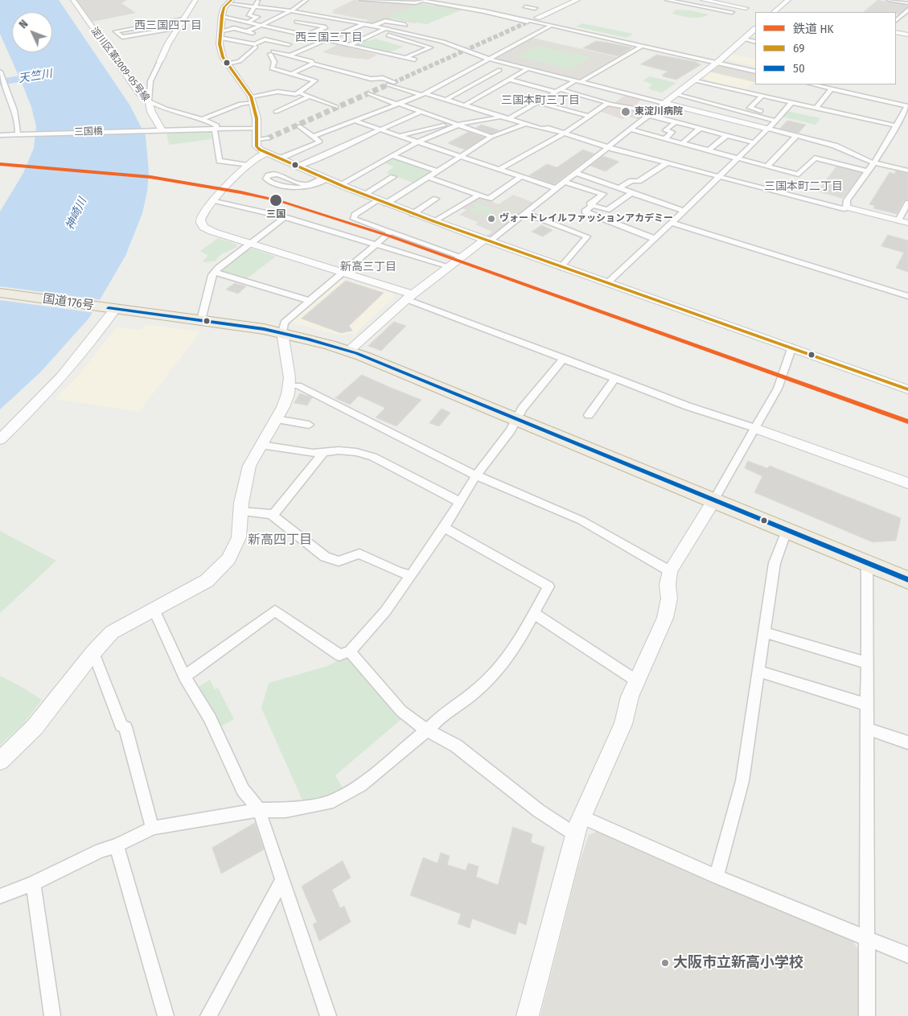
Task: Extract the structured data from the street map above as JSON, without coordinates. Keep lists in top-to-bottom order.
{
  "streets": {
    "highway": ["国道176号"],
    "street": ["淀川区第2009-05号線", "三国橋"]
  },
  "crossings": [
    ["淀川区第2009-05号線", "三国橋"]
  ],
  "districts": [
    "西三国四丁目",
    "西三国三丁目",
    "三国本町三丁目",
    "三国本町二丁目",
    "新高三丁目",
    "新高四丁目"
  ],
  "water": ["天竺川", "神崎川"],
  "places": [
    "東淀川病院",
    "三国",
    "ヴォートレイルファッションアカデミー",
    "大阪市立新高小学校"
  ],
  "lines": ["transit line 69", "rail line HK", "transit line 50"],
  "legend": ["鉄道 HK", "69", "50"],
  "north": "top left"
}
